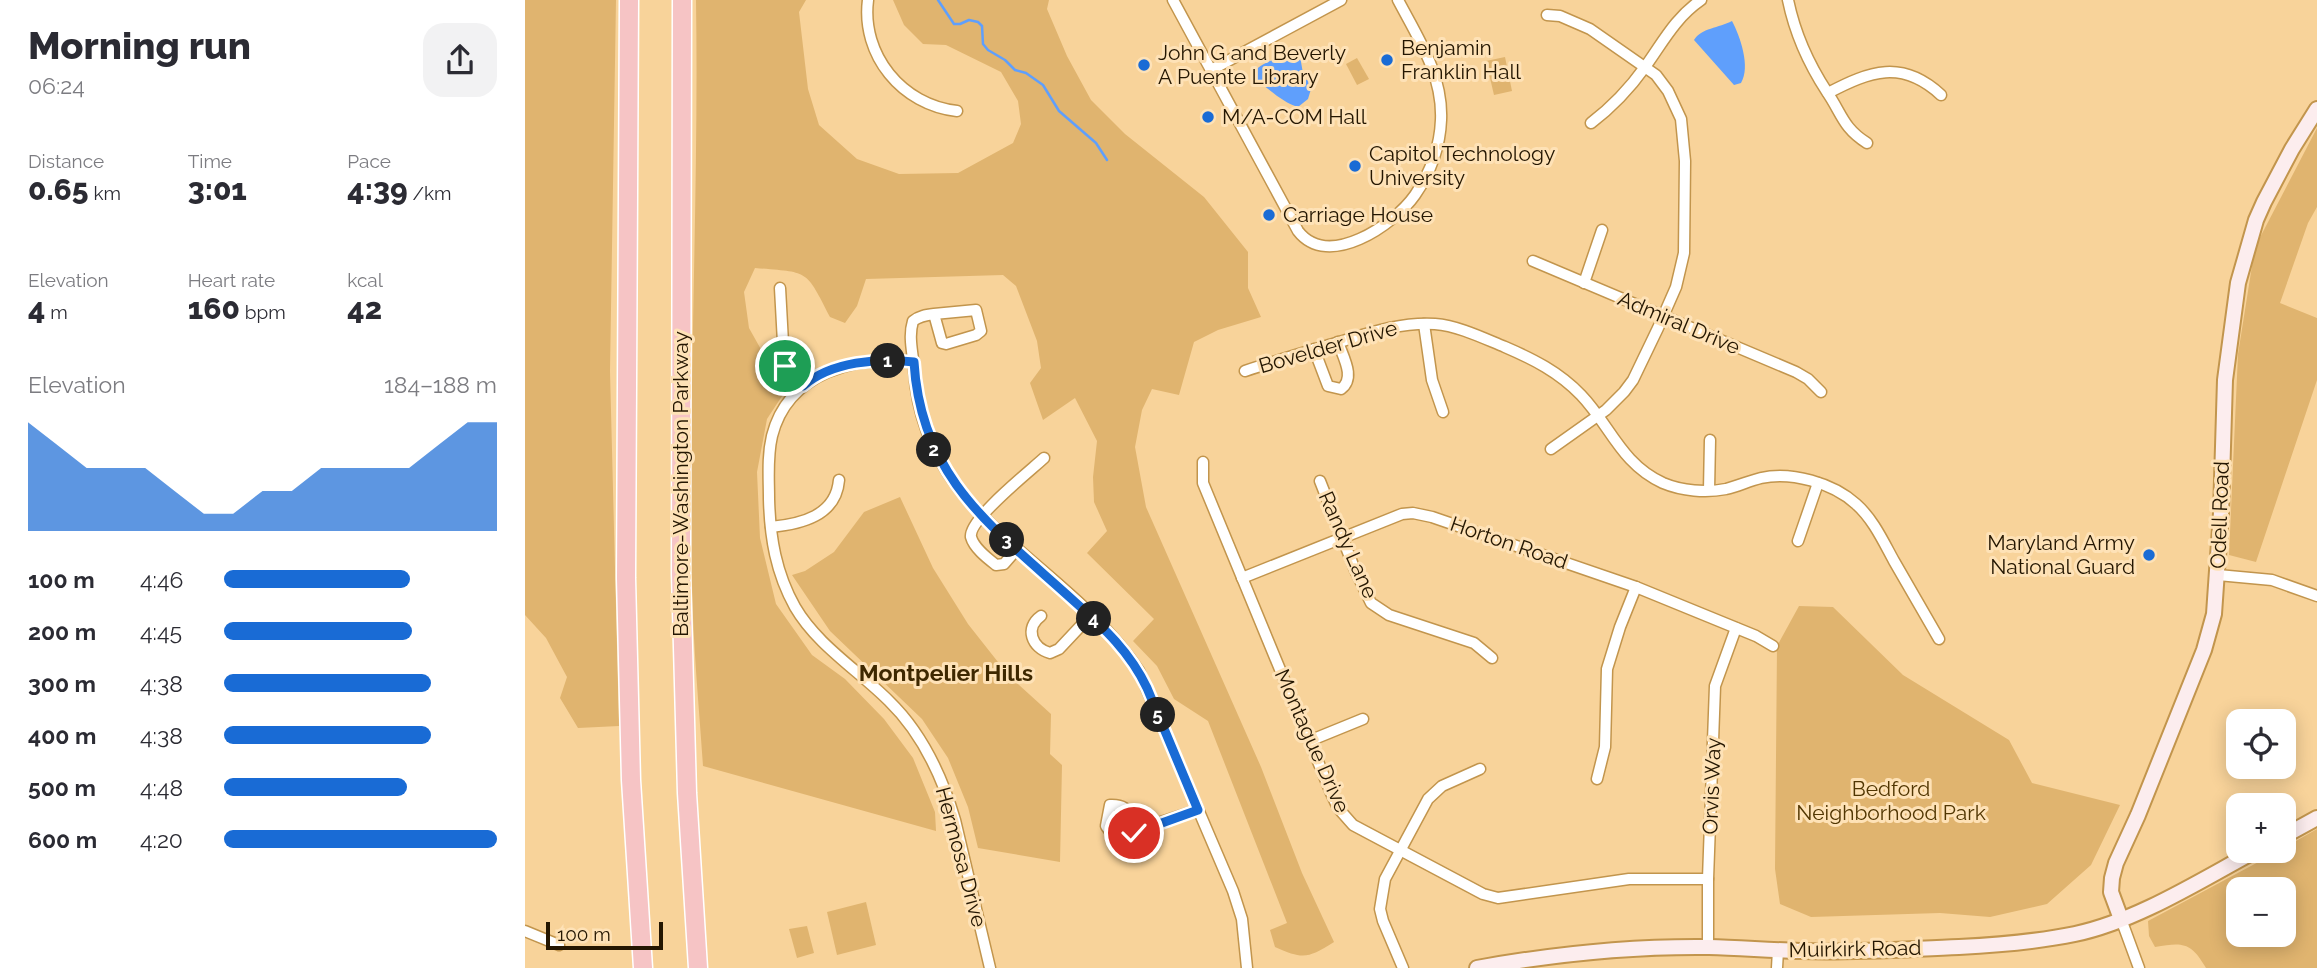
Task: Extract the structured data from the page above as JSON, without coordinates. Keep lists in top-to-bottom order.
{
  "streets": {
    "highway": ["Baltimore-Washington Parkway"],
    "street": [
      "Admiral Drive",
      "Bovelder Drive",
      "Odell Road",
      "Horton Road",
      "Randy Lane",
      "Montague Drive",
      "Orvis Way",
      "Hermosa Drive",
      "Muirkirk Road"
    ]
  },
  "crossings": [
    ["Odell Road", "Muirkirk Road"],
    ["Horton Road", "Randy Lane"],
    ["Horton Road", "Montague Drive"],
    ["Horton Road", "Orvis Way"],
    ["Montague Drive", "Orvis Way"],
    ["Orvis Way", "Muirkirk Road"]
  ],
  "districts": ["Montpelier Hills"],
  "parks": ["Bedford Neighborhood Park"],
  "places": [
    "Benjamin Franklin Hall",
    "John G and Beverly A Puente Library",
    "M/A-COM Hall",
    "Capitol Technology University",
    "Carriage House",
    "Maryland Army National Guard"
  ],
  "scale_bar": "100 m",
  "page": {
    "heading": ["Morning run", "06:24"],
    "stats": [
      ["Distance", "0.65 km"],
      ["Time", "3:01"],
      ["Pace", "4:39 /km"],
      ["Elevation", "4 m"],
      ["Heart rate", "160 bpm"],
      ["kcal", "42"]
    ],
    "pins": [
      "1",
      "2",
      "3",
      "4",
      "5"
    ],
    "chart": ["Elevation", "184–188 m"],
    "list": [
      {
        "name": "100 m",
        "note": "4:46"
      },
      {
        "name": "200 m",
        "note": "4:45"
      },
      {
        "name": "300 m",
        "note": "4:38"
      },
      {
        "name": "400 m",
        "note": "4:38"
      },
      {
        "name": "500 m",
        "note": "4:48"
      },
      {
        "name": "600 m",
        "note": "4:20"
      }
    ],
    "map_buttons": ["+", "−"],
    "scale": "100 m"
  }
}
